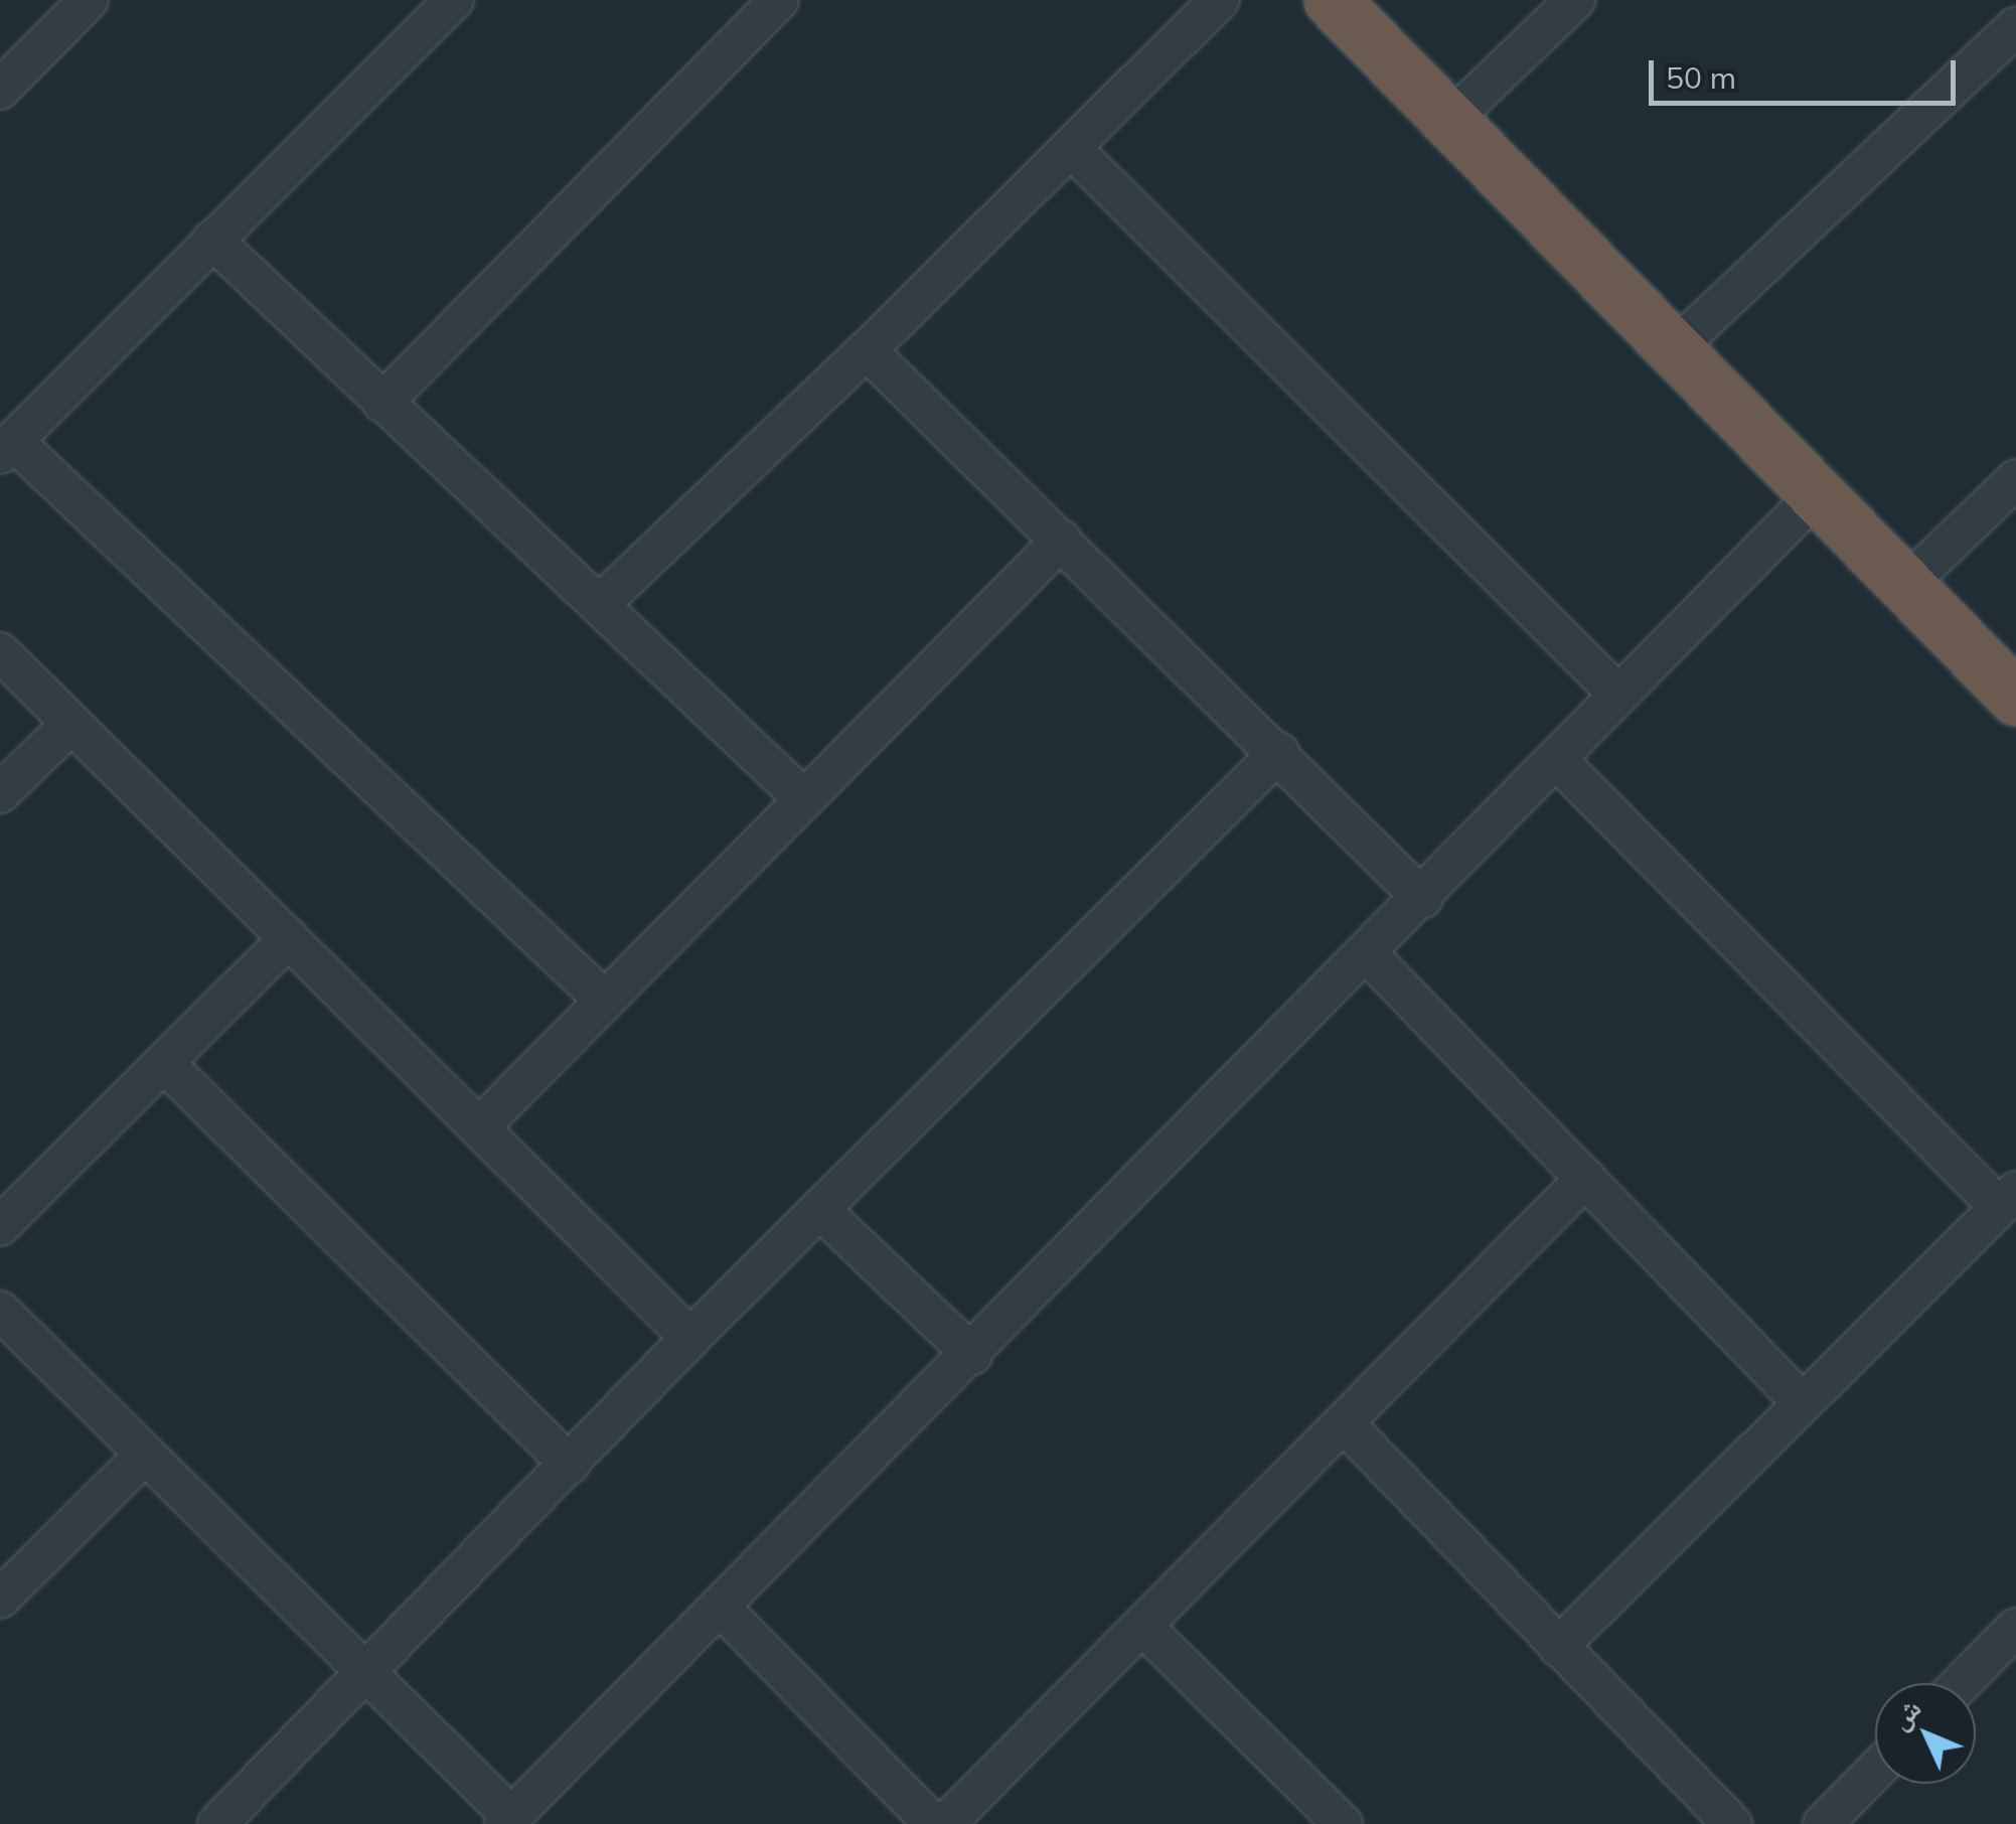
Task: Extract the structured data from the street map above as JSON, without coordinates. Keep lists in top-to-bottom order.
{
  "scale_bar": "50 m",
  "north": "top left"
}
